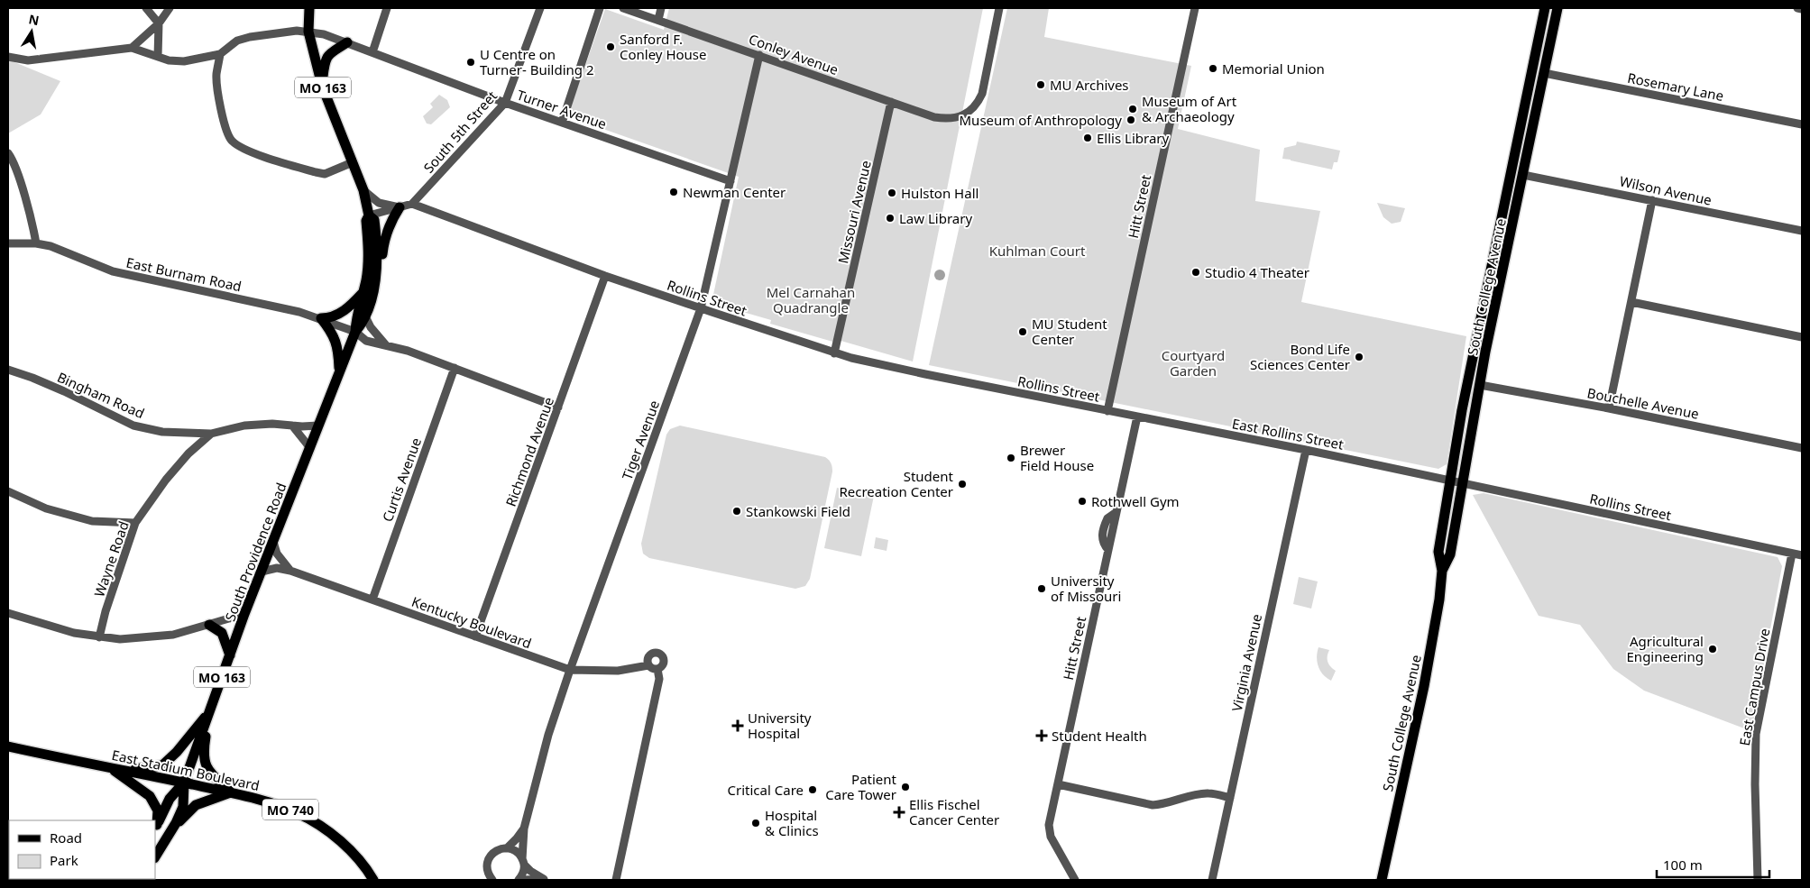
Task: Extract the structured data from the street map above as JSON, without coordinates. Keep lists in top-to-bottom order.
{
  "streets": {
    "main road": [
      "MO 163",
      "South College Avenue",
      "South Providence Road",
      "East Stadium Boulevard",
      "MO 740"
    ],
    "street": [
      "Conley Avenue",
      "Rosemary Lane",
      "Turner Avenue",
      "South 5th Street",
      "Wilson Avenue",
      "Hitt Street",
      "Missouri Avenue",
      "East Burnam Road",
      "Rollins Street",
      "Bingham Road",
      "Bouchelle Avenue",
      "East Rollins Street",
      "Tiger Avenue",
      "Richmond Avenue",
      "Curtis Avenue",
      "Wayne Road",
      "Kentucky Boulevard",
      "Virginia Avenue",
      "East Campus Drive"
    ]
  },
  "crossings": [
    ["Conley Avenue", "Missouri Avenue"],
    ["Conley Avenue", "Tiger Avenue"],
    ["Rosemary Lane", "South College Avenue"],
    ["Turner Avenue", "South 5th Street"],
    ["Turner Avenue", "Tiger Avenue"],
    ["Turner Avenue", "South Providence Road"],
    ["South 5th Street", "Rollins Street"],
    ["Wilson Avenue", "South College Avenue"],
    ["Hitt Street", "Rollins Street"],
    ["Hitt Street", "East Rollins Street"],
    ["Missouri Avenue", "Rollins Street"],
    ["East Burnam Road", "Richmond Avenue"],
    ["East Burnam Road", "Curtis Avenue"],
    ["East Burnam Road", "South Providence Road"],
    ["South College Avenue", "Rollins Street"],
    ["South College Avenue", "Bouchelle Avenue"],
    ["South College Avenue", "East Rollins Street"],
    ["Rollins Street", "East Rollins Street"],
    ["Rollins Street", "Tiger Avenue"],
    ["Rollins Street", "Richmond Avenue"],
    ["Rollins Street", "East Campus Drive"],
    ["Bingham Road", "South Providence Road"],
    ["Bingham Road", "Wayne Road"],
    ["East Rollins Street", "Virginia Avenue"],
    ["Tiger Avenue", "Kentucky Boulevard"],
    ["Richmond Avenue", "Kentucky Boulevard"],
    ["Curtis Avenue", "Kentucky Boulevard"],
    ["South Providence Road", "Kentucky Boulevard"],
    ["South Providence Road", "East Stadium Boulevard"]
  ],
  "parks": ["Kuhlman Court", "Mel Carnahan Quadrangle", "Courtyard Garden"],
  "places": {
    "other": [
      "Sanford F. Conley House",
      "U Centre on Turner- Building 2",
      "Memorial Union",
      "MU Archives",
      "Museum of Art & Archaeology",
      "Museum of Anthropology",
      "Ellis Library",
      "Newman Center",
      "Hulston Hall",
      "Law Library",
      "Studio 4 Theater",
      "MU Student Center",
      "Bond Life Sciences Center",
      "Brewer Field House",
      "Student Recreation Center",
      "Rothwell Gym",
      "Stankowski Field",
      "University of Missouri",
      "Agricultural Engineering",
      "Patient Care Tower",
      "Critical Care",
      "Hospital & Clinics"
    ],
    "health": ["University Hospital", "Student Health", "Ellis Fischel Cancer Center"]
  },
  "legend": ["Road", "Park"],
  "scale_bar": "100 m",
  "north": "top"
}
